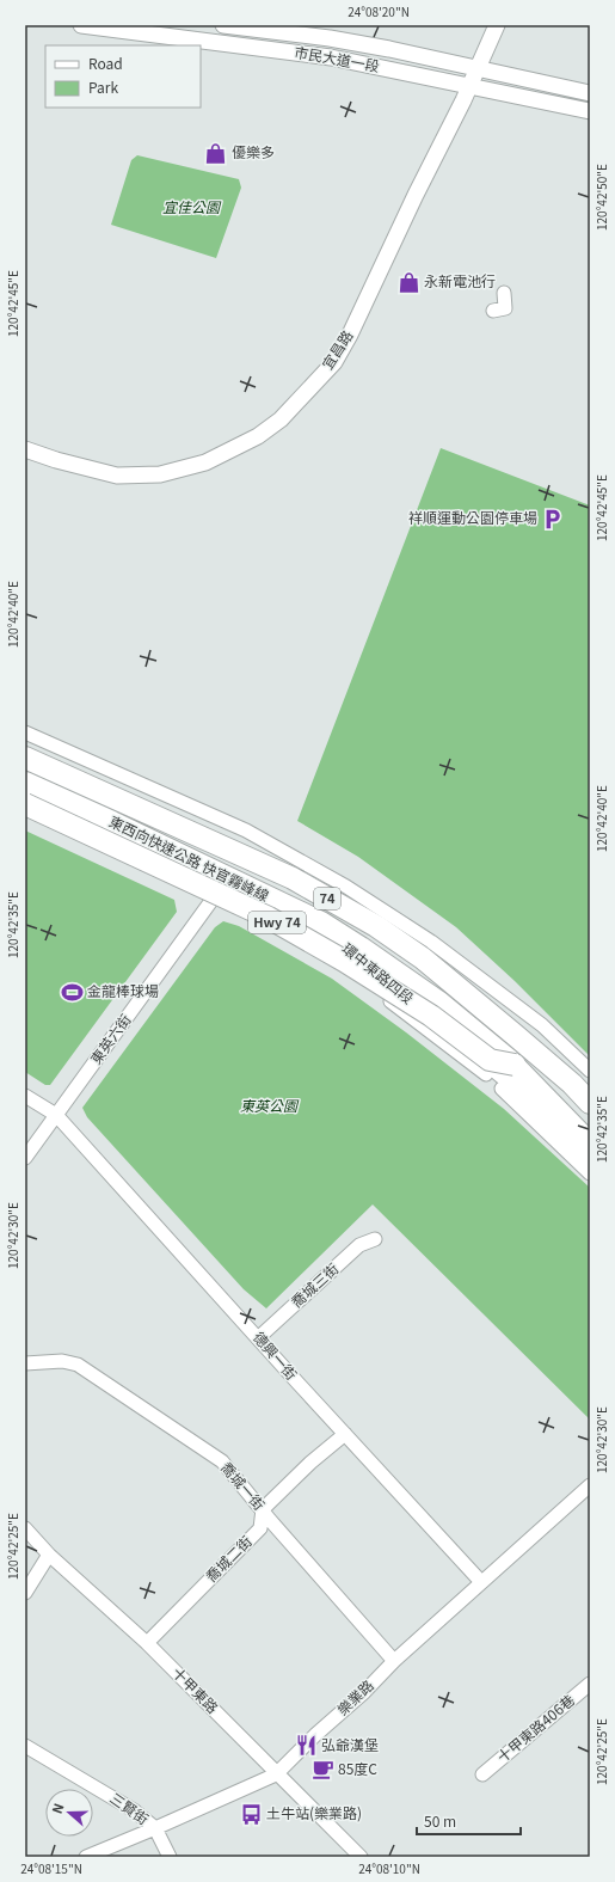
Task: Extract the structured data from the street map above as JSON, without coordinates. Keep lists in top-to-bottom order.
{
  "streets": {
    "highway": ["東西向快速公路 快官霧峰線", "74", "Hwy 74"],
    "street": [
      "市民大道一段",
      "宜昌路",
      "環中東路四段",
      "東英六街",
      "喬城三街",
      "德興一街",
      "喬城一街",
      "喬城二街",
      "十甲東路",
      "樂業路",
      "十甲東路406巷",
      "三賢街"
    ]
  },
  "crossings": [
    ["市民大道一段", "宜昌路"],
    ["東西向快速公路 快官霧峰線", "Hwy 74"],
    ["環中東路四段", "東英六街"],
    ["東英六街", "德興一街"],
    ["喬城三街", "德興一街"],
    ["德興一街", "樂業路"],
    ["喬城一街", "喬城二街"],
    ["喬城一街", "樂業路"],
    ["喬城二街", "十甲東路"],
    ["十甲東路", "樂業路"],
    ["樂業路", "三賢街"]
  ],
  "parks": ["宜佳公園", "東英公園"],
  "places": {
    "shop": ["優樂多", "永新電池行"],
    "parking": ["祥順運動公園停車場"],
    "sports": ["金龍棒球場"],
    "restaurant": ["弘爺漢堡"],
    "cafe": ["85度C"],
    "bus stop": ["土牛站(樂業路)"]
  },
  "legend": ["Road", "Park"],
  "scale_bar": "50 m",
  "north": "left",
  "coordinates": [
    "24°08'20\"N",
    "120°42'50\"E",
    "120°42'45\"E",
    "120°42'40\"E",
    "120°42'35\"E",
    "120°42'30\"E",
    "120°42'25\"E",
    "24°08'15\"N",
    "24°08'10\"N"
  ]
}
